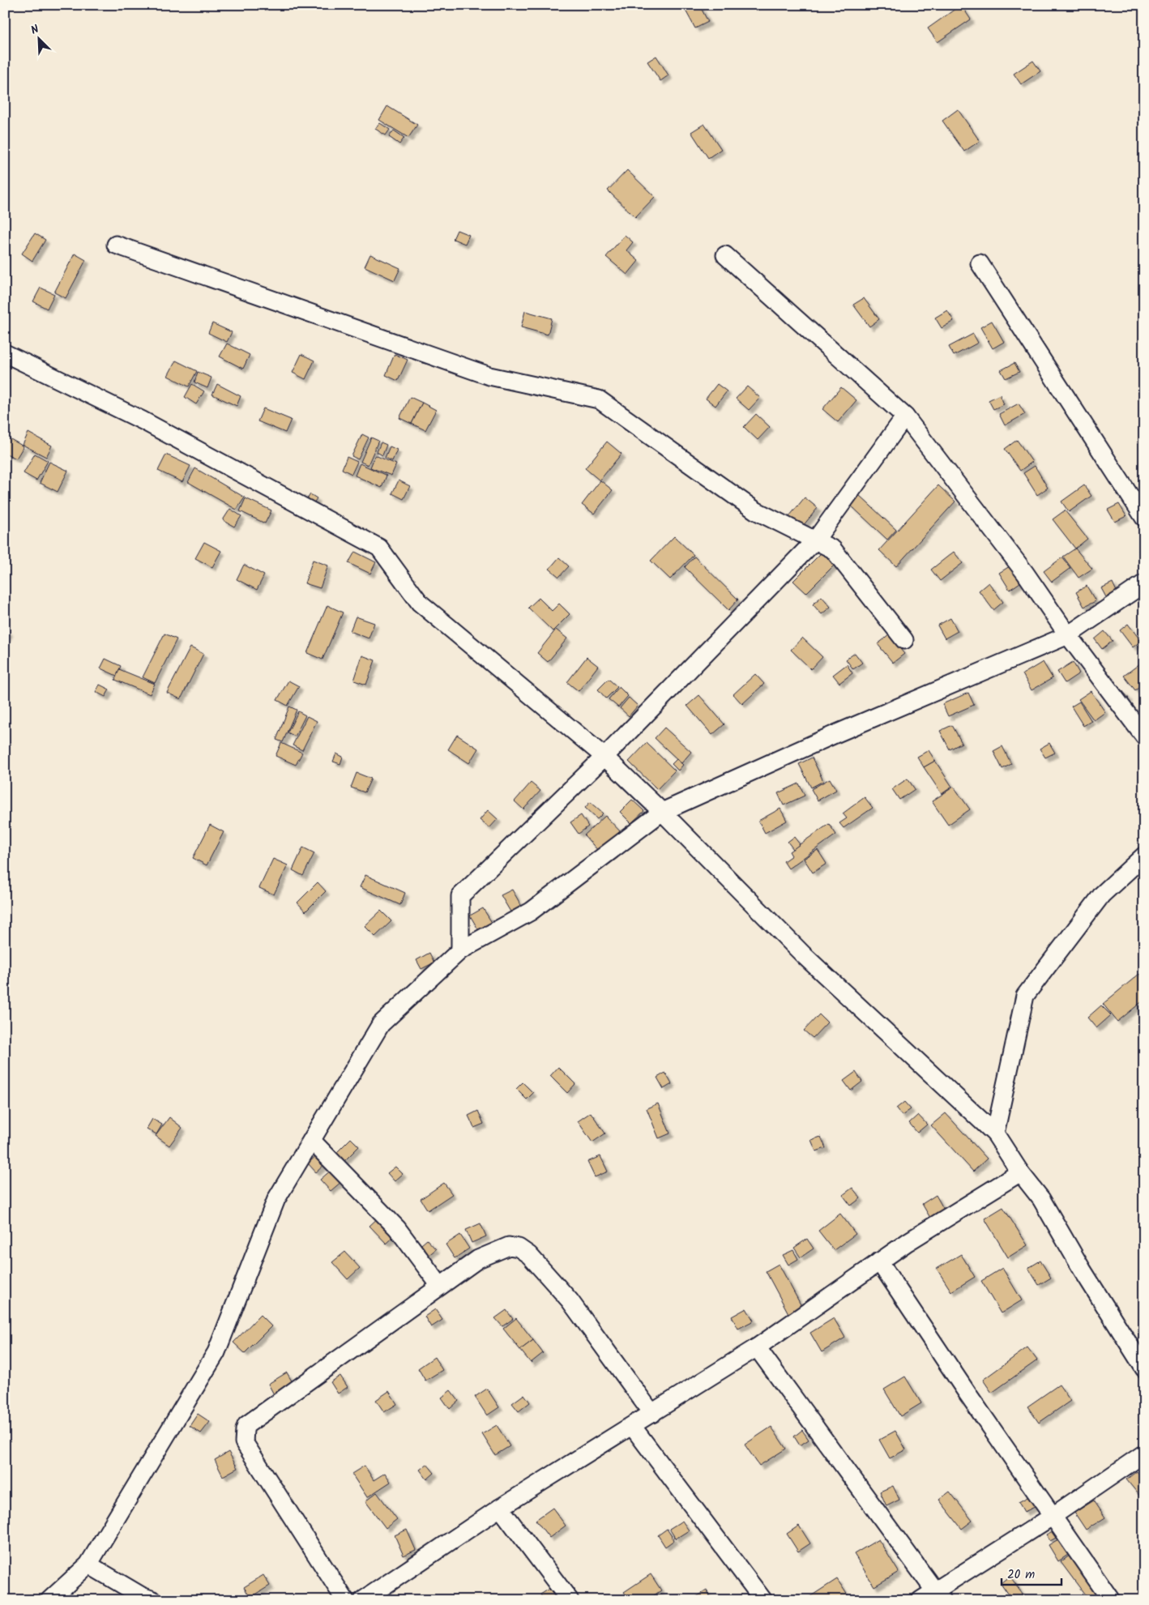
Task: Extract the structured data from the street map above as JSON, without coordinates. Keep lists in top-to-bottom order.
{
  "scale_bar": "20 m",
  "north": "top left"
}
